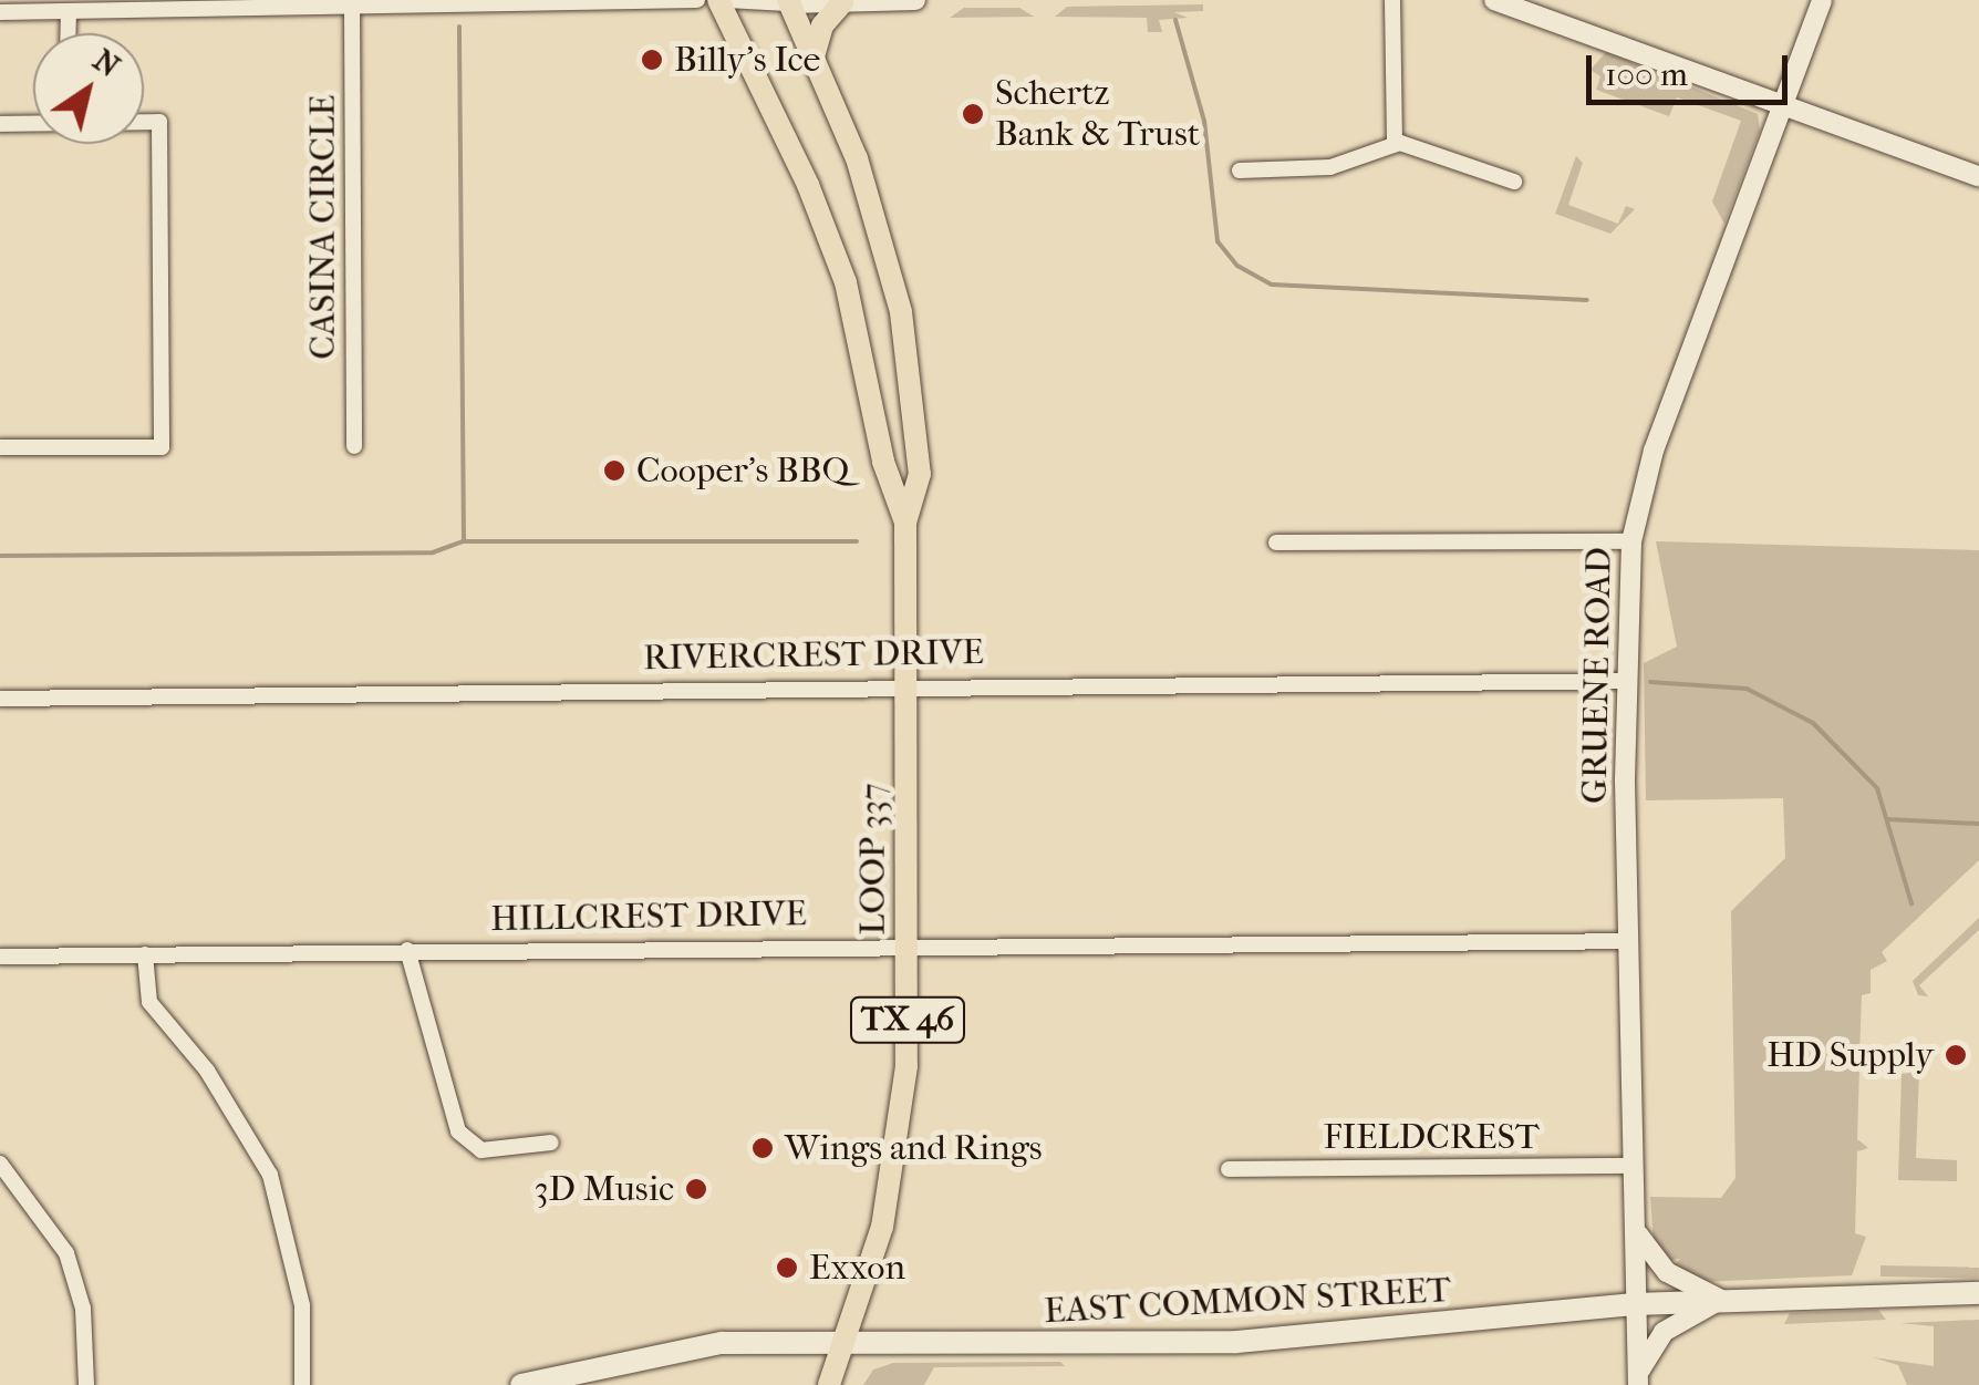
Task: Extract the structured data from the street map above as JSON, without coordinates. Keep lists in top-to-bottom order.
{
  "streets": {
    "main road": ["LOOP 337", "TX 46", "EAST COMMON STREET"],
    "street": [
      "CASINA CIRCLE",
      "RIVERCREST DRIVE",
      "GRUENE ROAD",
      "HILLCREST DRIVE",
      "FIELDCREST"
    ]
  },
  "crossings": [
    ["RIVERCREST DRIVE", "GRUENE ROAD"],
    ["RIVERCREST DRIVE", "LOOP 337"],
    ["GRUENE ROAD", "HILLCREST DRIVE"],
    ["GRUENE ROAD", "FIELDCREST"],
    ["GRUENE ROAD", "EAST COMMON STREET"],
    ["LOOP 337", "HILLCREST DRIVE"],
    ["LOOP 337", "EAST COMMON STREET"]
  ],
  "places": [
    "Billy's Ice",
    "Schertz Bank & Trust",
    "Cooper's BBQ",
    "HD Supply",
    "Wings and Rings",
    "3D Music",
    "Exxon"
  ],
  "scale_bar": "100 m",
  "north": "top right"
}
